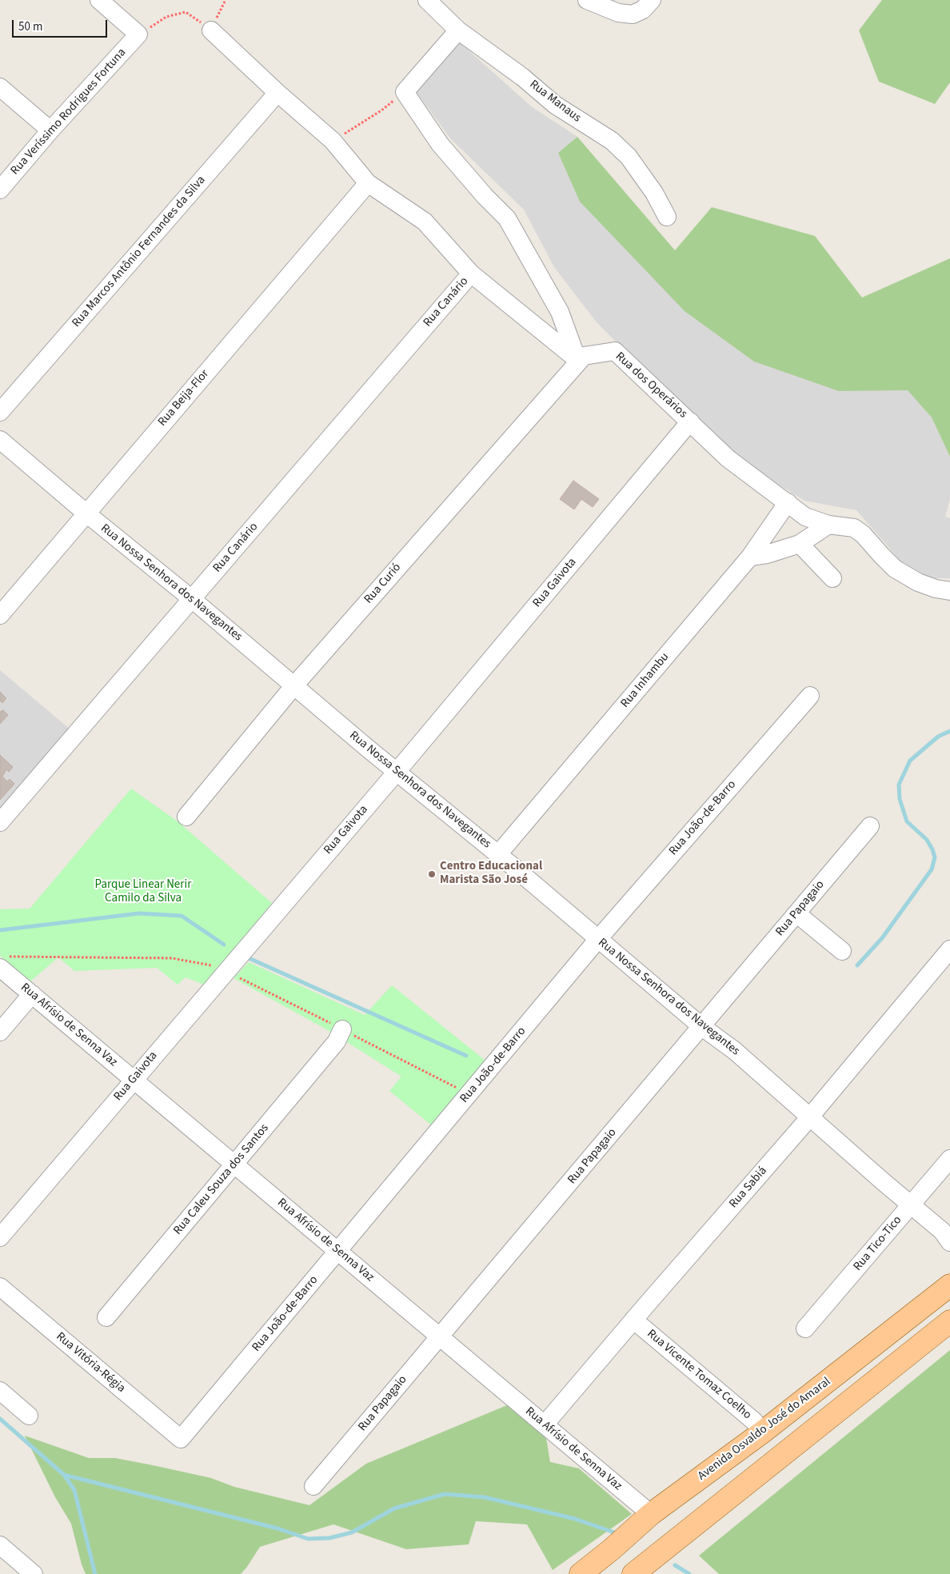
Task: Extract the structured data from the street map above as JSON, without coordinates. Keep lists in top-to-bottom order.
{
  "streets": {
    "main road": ["Avenida Osvaldo José do Amaral"],
    "street": [
      "Rua Manaus",
      "Rua Veríssimo Rodrigues Fortuna",
      "Rua Marcos Antônio Fernandes da Silva",
      "Rua Canário",
      "Rua dos Operários",
      "Rua Beija-Flor",
      "Rua Nossa Senhora dos Navegantes",
      "Rua Gaivota",
      "Rua Curió",
      "Rua Inhambu",
      "Rua João-de-Barro",
      "Rua Papagaio",
      "Rua Afrísio de Senna Vaz",
      "Rua Caleu Souza dos Santos",
      "Rua Sabiá",
      "Rua Tico-Tico",
      "Rua Vitória-Régia",
      "Rua Vicente Tomaz Coelho"
    ]
  },
  "crossings": [
    ["Rua Canário", "Rua Nossa Senhora dos Navegantes"],
    ["Rua dos Operários", "Rua Gaivota"],
    ["Rua dos Operários", "Rua Curió"],
    ["Rua dos Operários", "Rua Inhambu"],
    ["Rua Beija-Flor", "Rua Nossa Senhora dos Navegantes"],
    ["Rua Nossa Senhora dos Navegantes", "Rua Gaivota"],
    ["Rua Nossa Senhora dos Navegantes", "Rua Curió"],
    ["Rua Nossa Senhora dos Navegantes", "Rua Inhambu"],
    ["Rua Nossa Senhora dos Navegantes", "Rua João-de-Barro"],
    ["Rua Nossa Senhora dos Navegantes", "Rua Papagaio"],
    ["Rua Nossa Senhora dos Navegantes", "Rua Sabiá"],
    ["Rua Nossa Senhora dos Navegantes", "Rua Tico-Tico"],
    ["Rua Gaivota", "Rua Afrísio de Senna Vaz"],
    ["Rua João-de-Barro", "Rua Afrísio de Senna Vaz"],
    ["Rua João-de-Barro", "Rua Vitória-Régia"],
    ["Rua Papagaio", "Rua Afrísio de Senna Vaz"],
    ["Rua Afrísio de Senna Vaz", "Rua Caleu Souza dos Santos"],
    ["Rua Afrísio de Senna Vaz", "Rua Sabiá"],
    ["Rua Afrísio de Senna Vaz", "Avenida Osvaldo José do Amaral"],
    ["Rua Sabiá", "Rua Vicente Tomaz Coelho"],
    ["Rua Vicente Tomaz Coelho", "Avenida Osvaldo José do Amaral"]
  ],
  "parks": ["Parque Linear Nerir Camilo da Silva"],
  "places": ["Centro Educacional Marista São José"],
  "scale_bar": "50 m"
}
